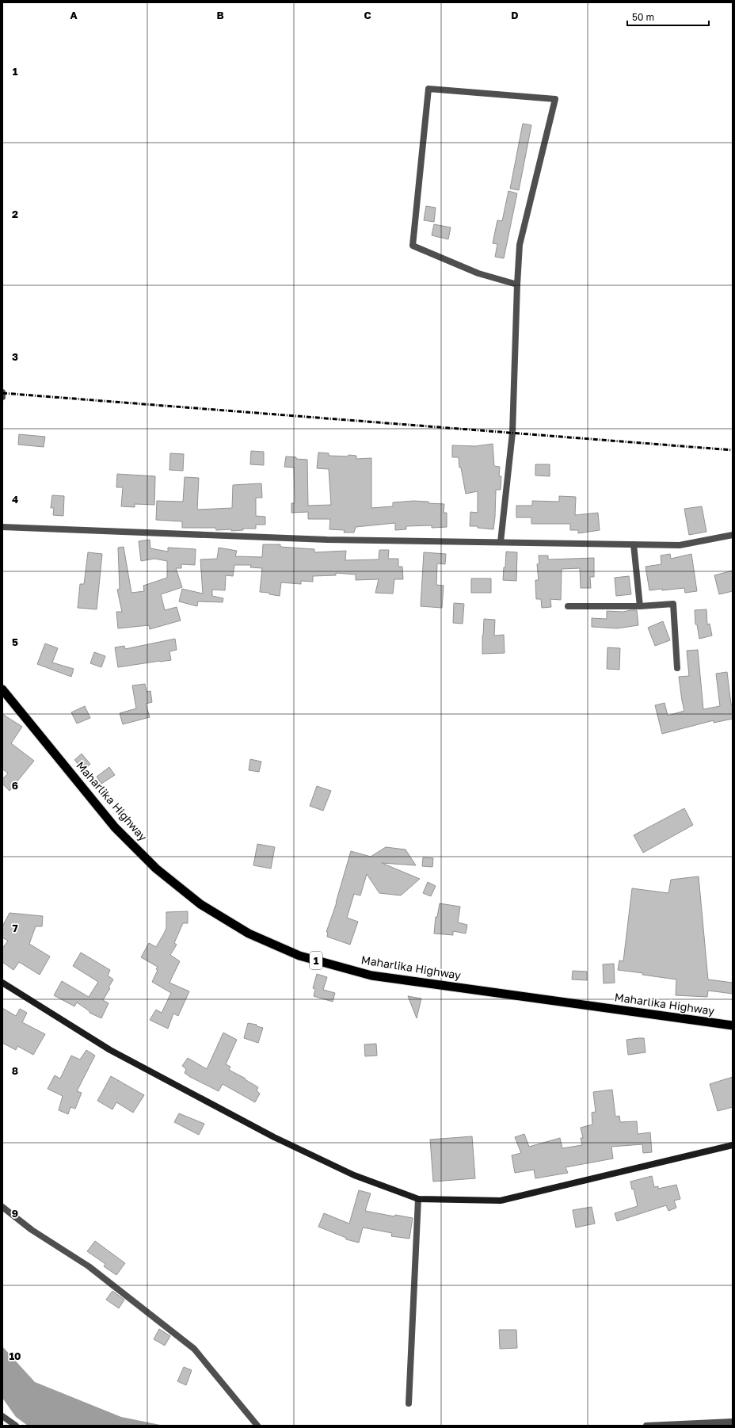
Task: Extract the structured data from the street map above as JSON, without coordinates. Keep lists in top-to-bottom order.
{
  "streets": {
    "highway": ["Maharlika Highway", "1"]
  },
  "scale_bar": "50 m",
  "grid": {
    "columns": [
      "A",
      "B",
      "C",
      "D"
    ],
    "rows": [
      "1",
      "2",
      "3",
      "4",
      "5",
      "6",
      "7",
      "8",
      "9",
      "10"
    ]
  }
}
